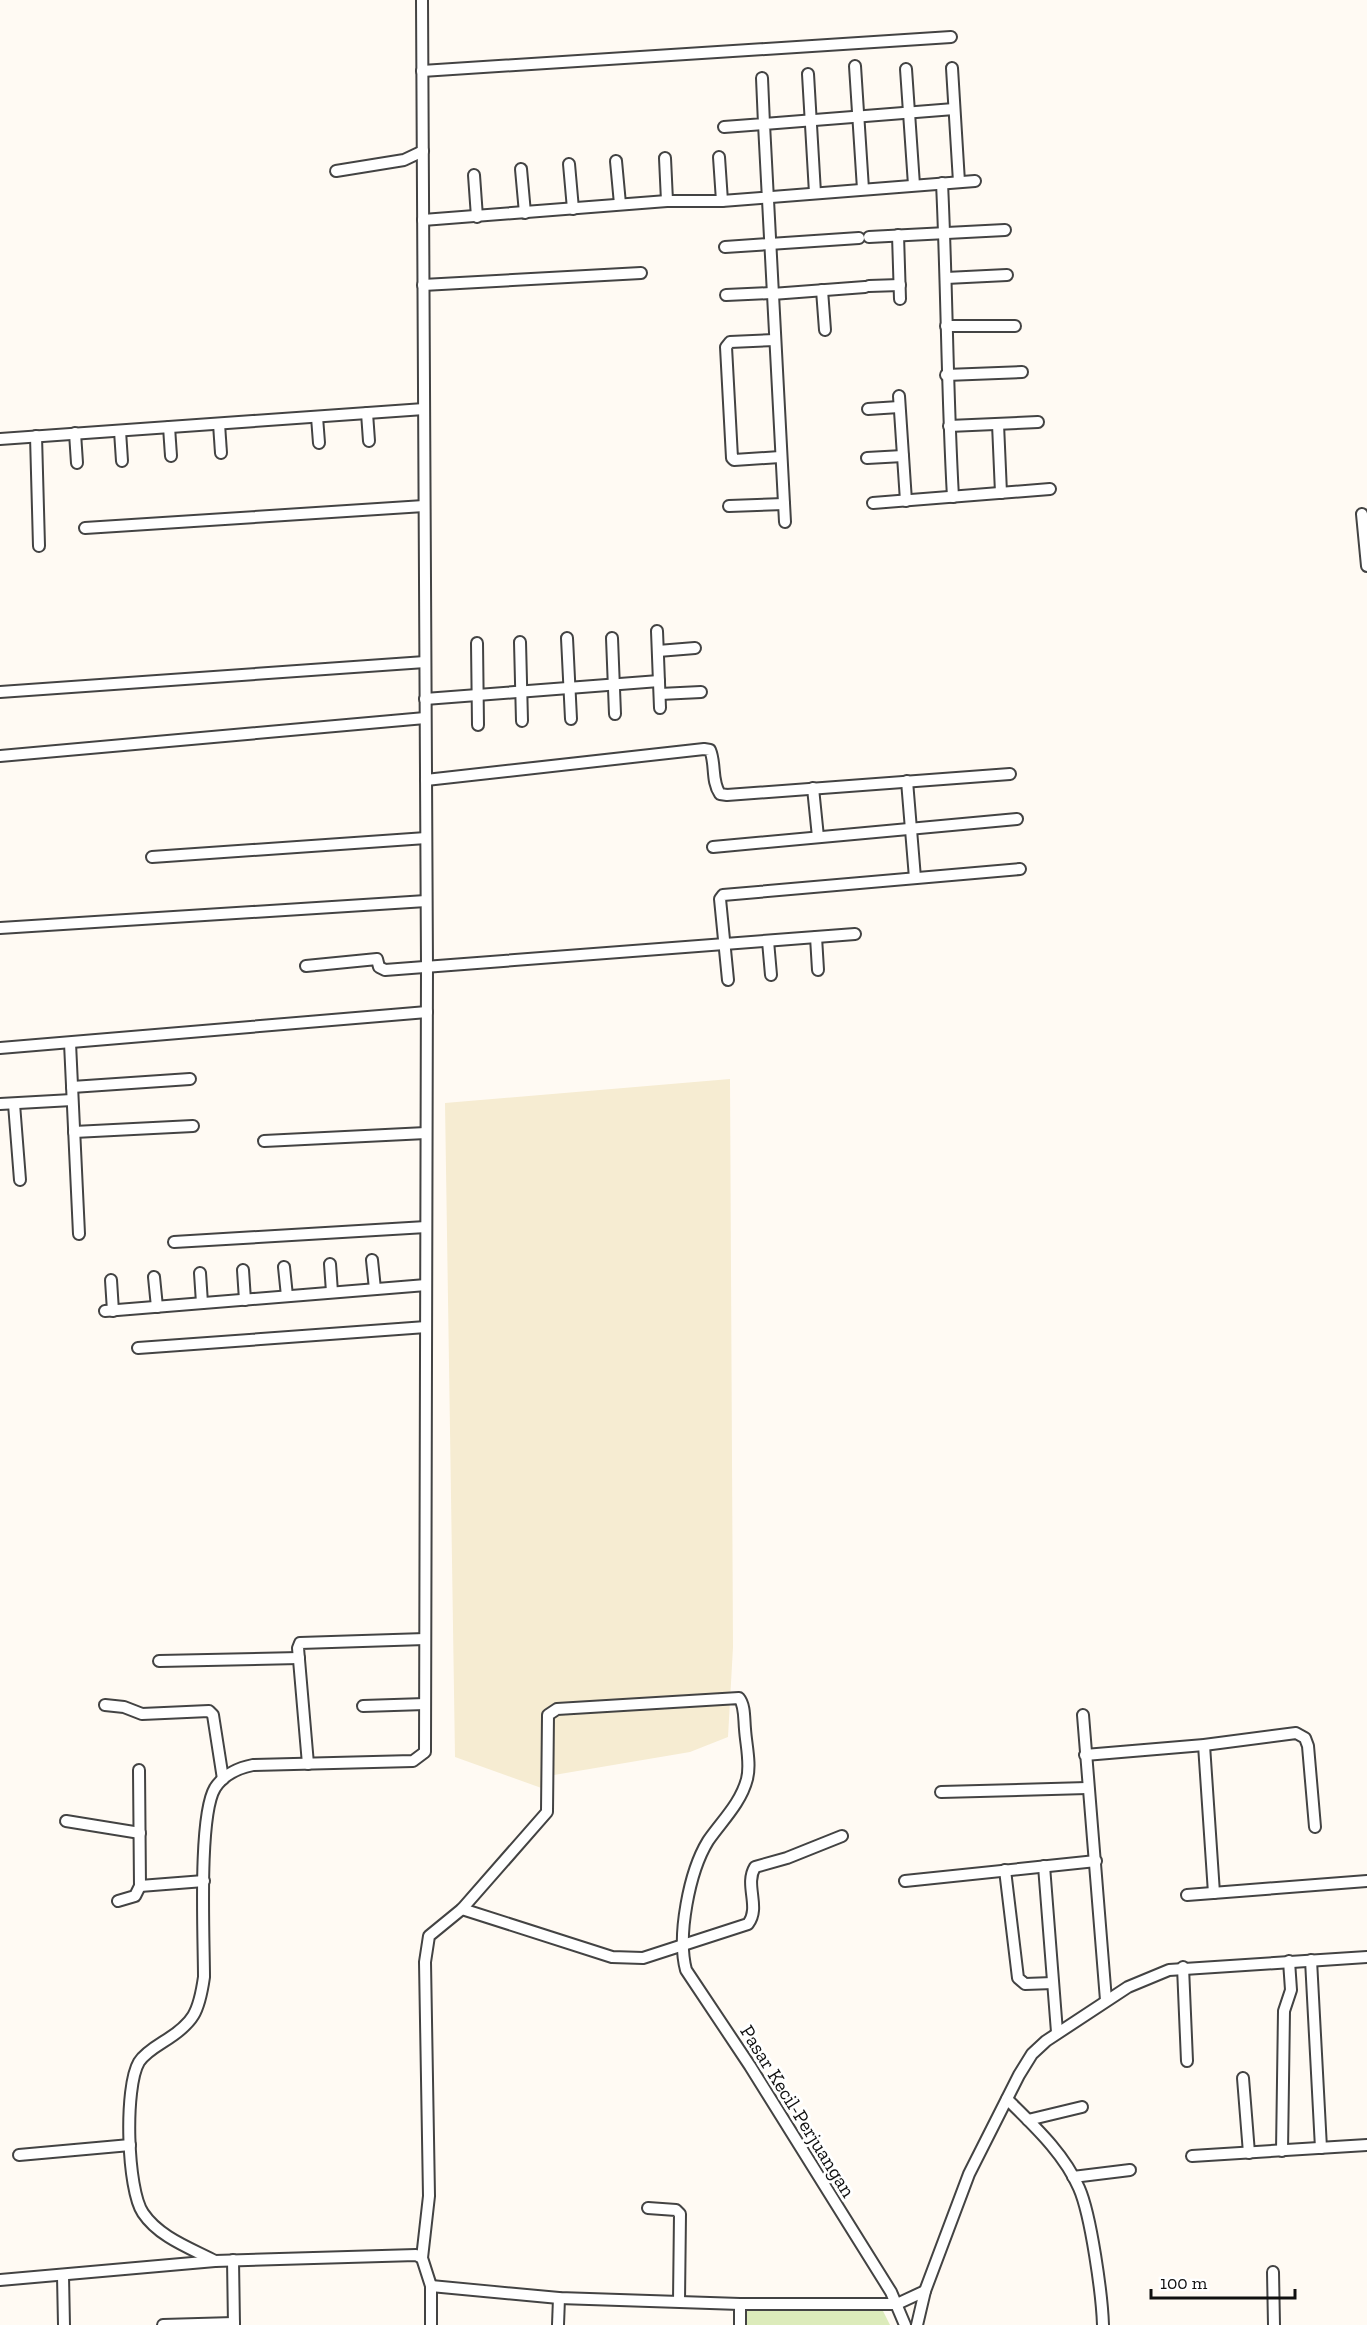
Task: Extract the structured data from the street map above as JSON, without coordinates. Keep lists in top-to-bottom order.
{
  "streets": {
    "street": ["Pasar Kecil-Perjuangan"]
  },
  "scale_bar": "100 m"
}
